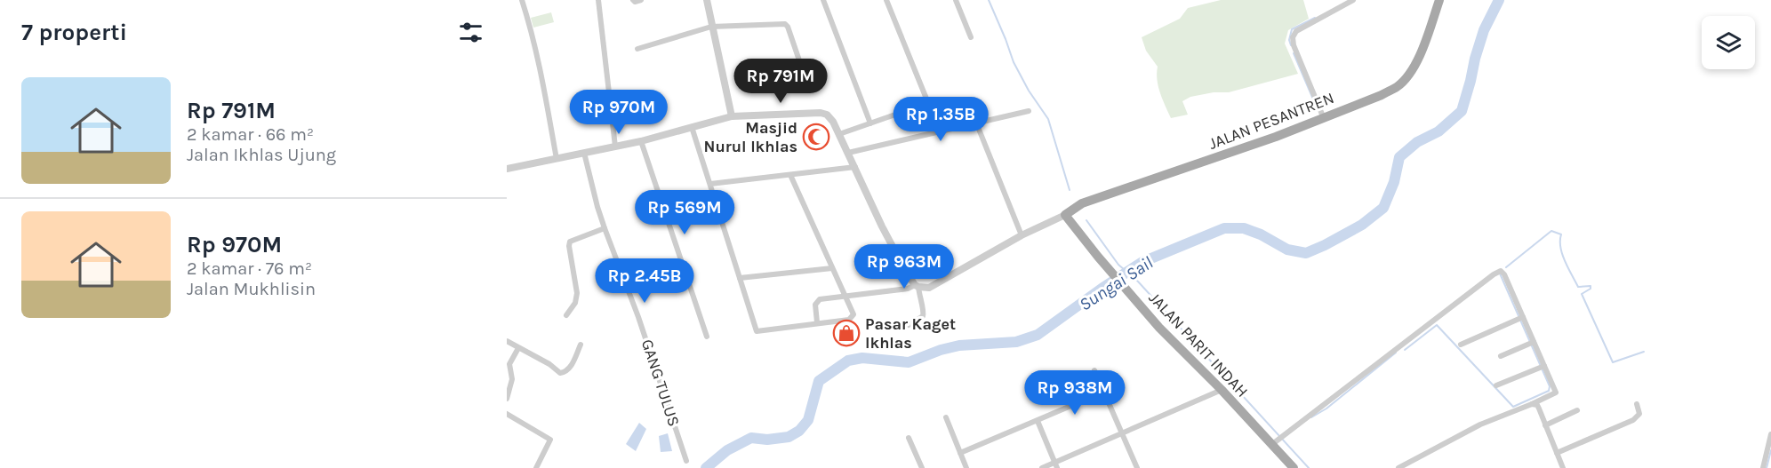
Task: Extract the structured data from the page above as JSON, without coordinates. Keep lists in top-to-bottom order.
{
  "streets": {
    "main road": ["JALAN PESANTREN", "JALAN PARIT INDAH"],
    "street": ["GANG TULUS"]
  },
  "crossings": [
    ["JALAN PESANTREN", "JALAN PARIT INDAH"]
  ],
  "water": ["Sungai Sail"],
  "places": {
    "mosque": ["Masjid Nurul Ikhlas"],
    "shop": ["Pasar Kaget Ikhlas"]
  },
  "page": {
    "heading": "7 properti",
    "price": [
      "Rp 791M",
      "Rp 970M",
      "Rp 1.35B",
      "Rp 569M",
      "Rp 963M",
      "Rp 2.45B",
      "Rp 938M"
    ],
    "list": [
      {
        "name": "Rp 791M",
        "note": "2 kamar · 66 m² · Jalan Ikhlas Ujung"
      },
      {
        "name": "Rp 970M",
        "note": "2 kamar · 76 m² · Jalan Mukhlisin"
      }
    ]
  }
}
